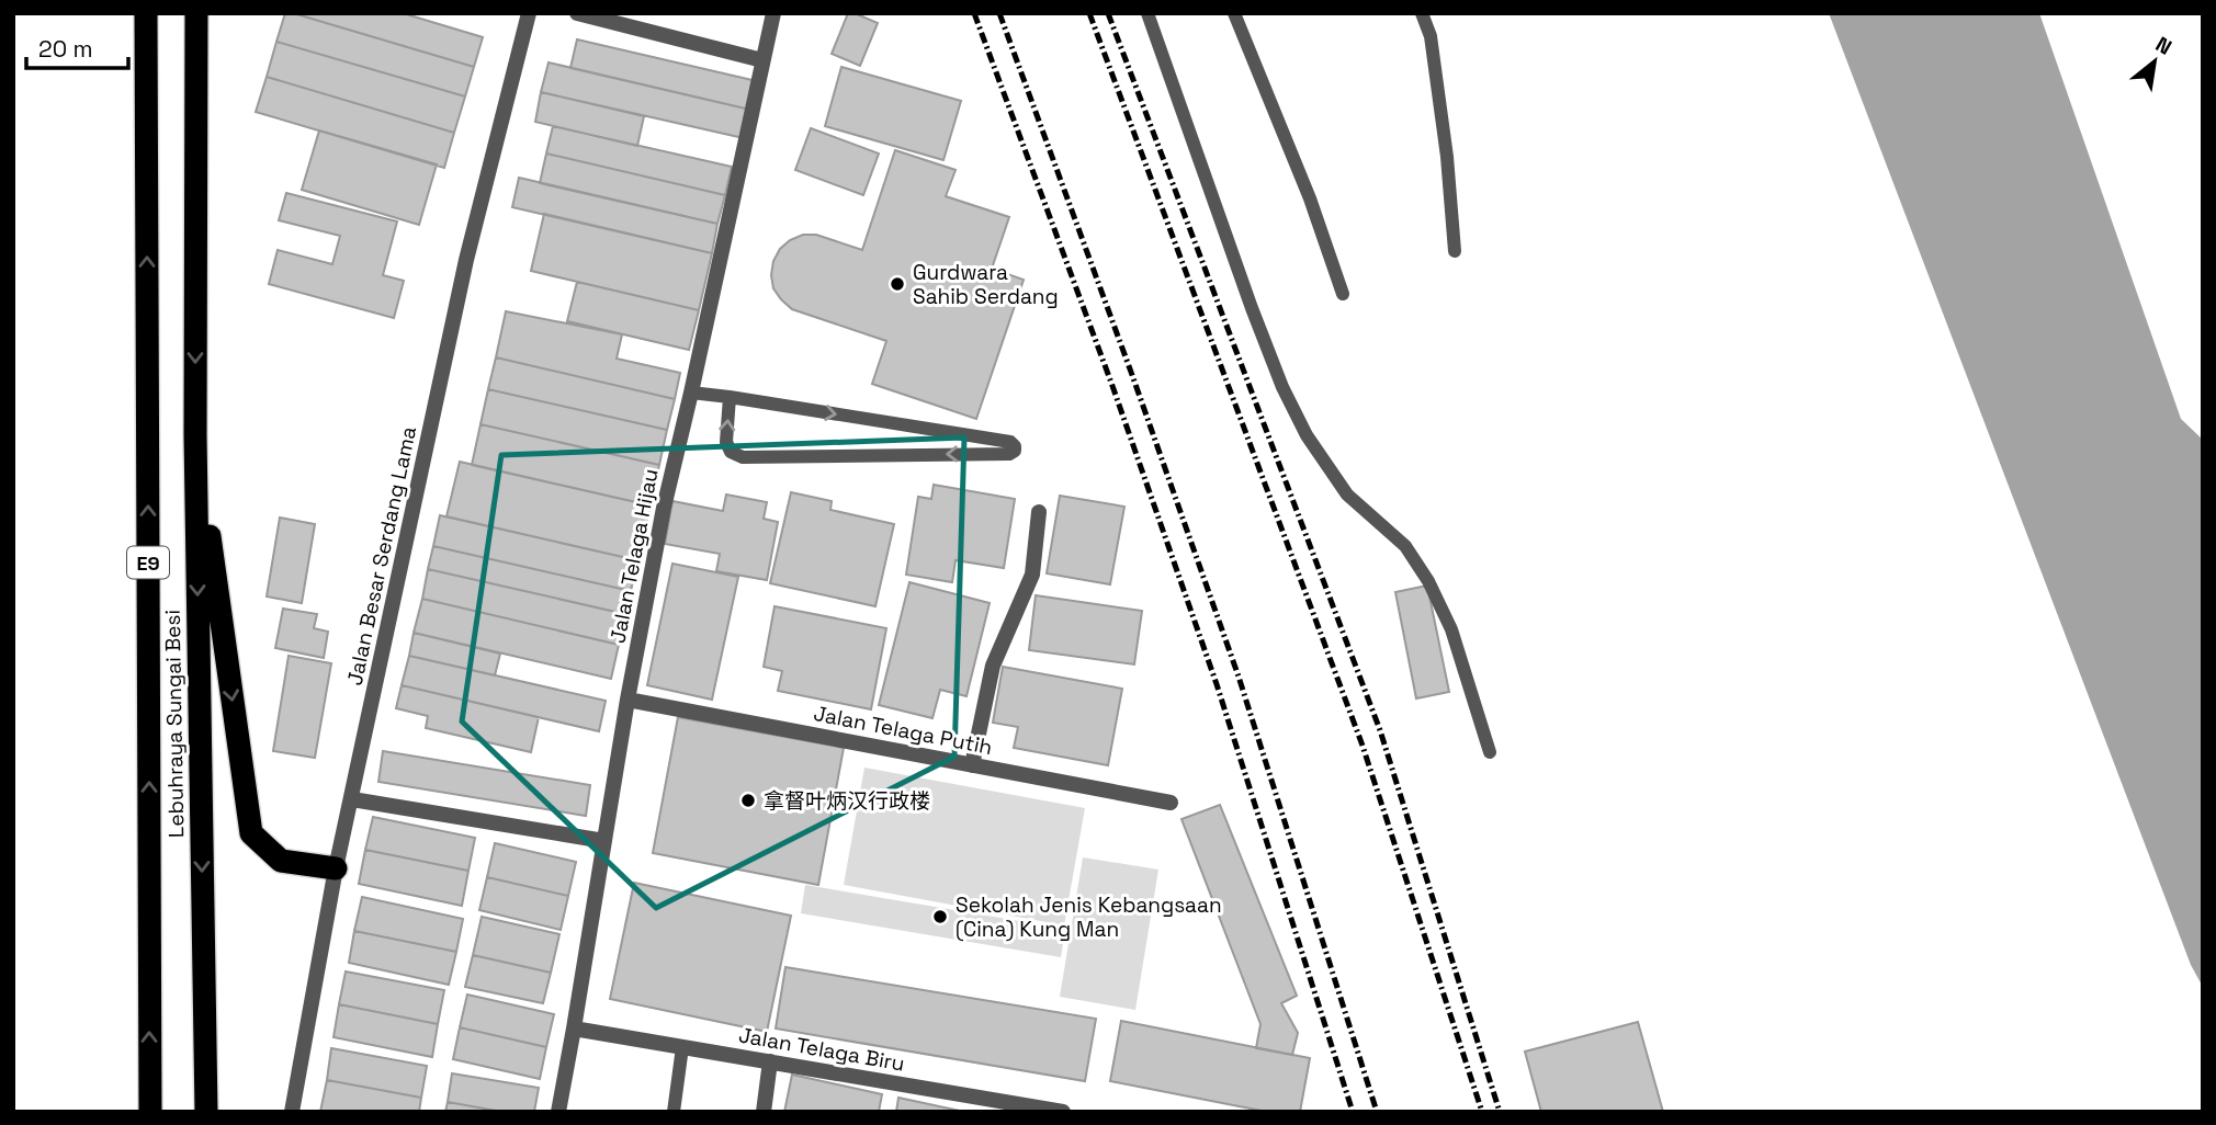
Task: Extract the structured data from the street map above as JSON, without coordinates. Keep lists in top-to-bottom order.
{
  "streets": {
    "highway": ["E9", "Lebuhraya Sungai Besi"],
    "street": [
      "Jalan Besar Serdang Lama",
      "Jalan Telaga Hijau",
      "Jalan Telaga Putih",
      "Jalan Telaga Biru"
    ]
  },
  "crossings": [
    ["Jalan Telaga Hijau", "Jalan Telaga Putih"],
    ["Jalan Telaga Hijau", "Jalan Telaga Biru"]
  ],
  "places": ["Gurdwara Sahib Serdang", "拿督叶炳汉行政楼", "Sekolah Jenis Kebangsaan (Cina) Kung Man"],
  "scale_bar": "20 m",
  "north": "top right"
}
